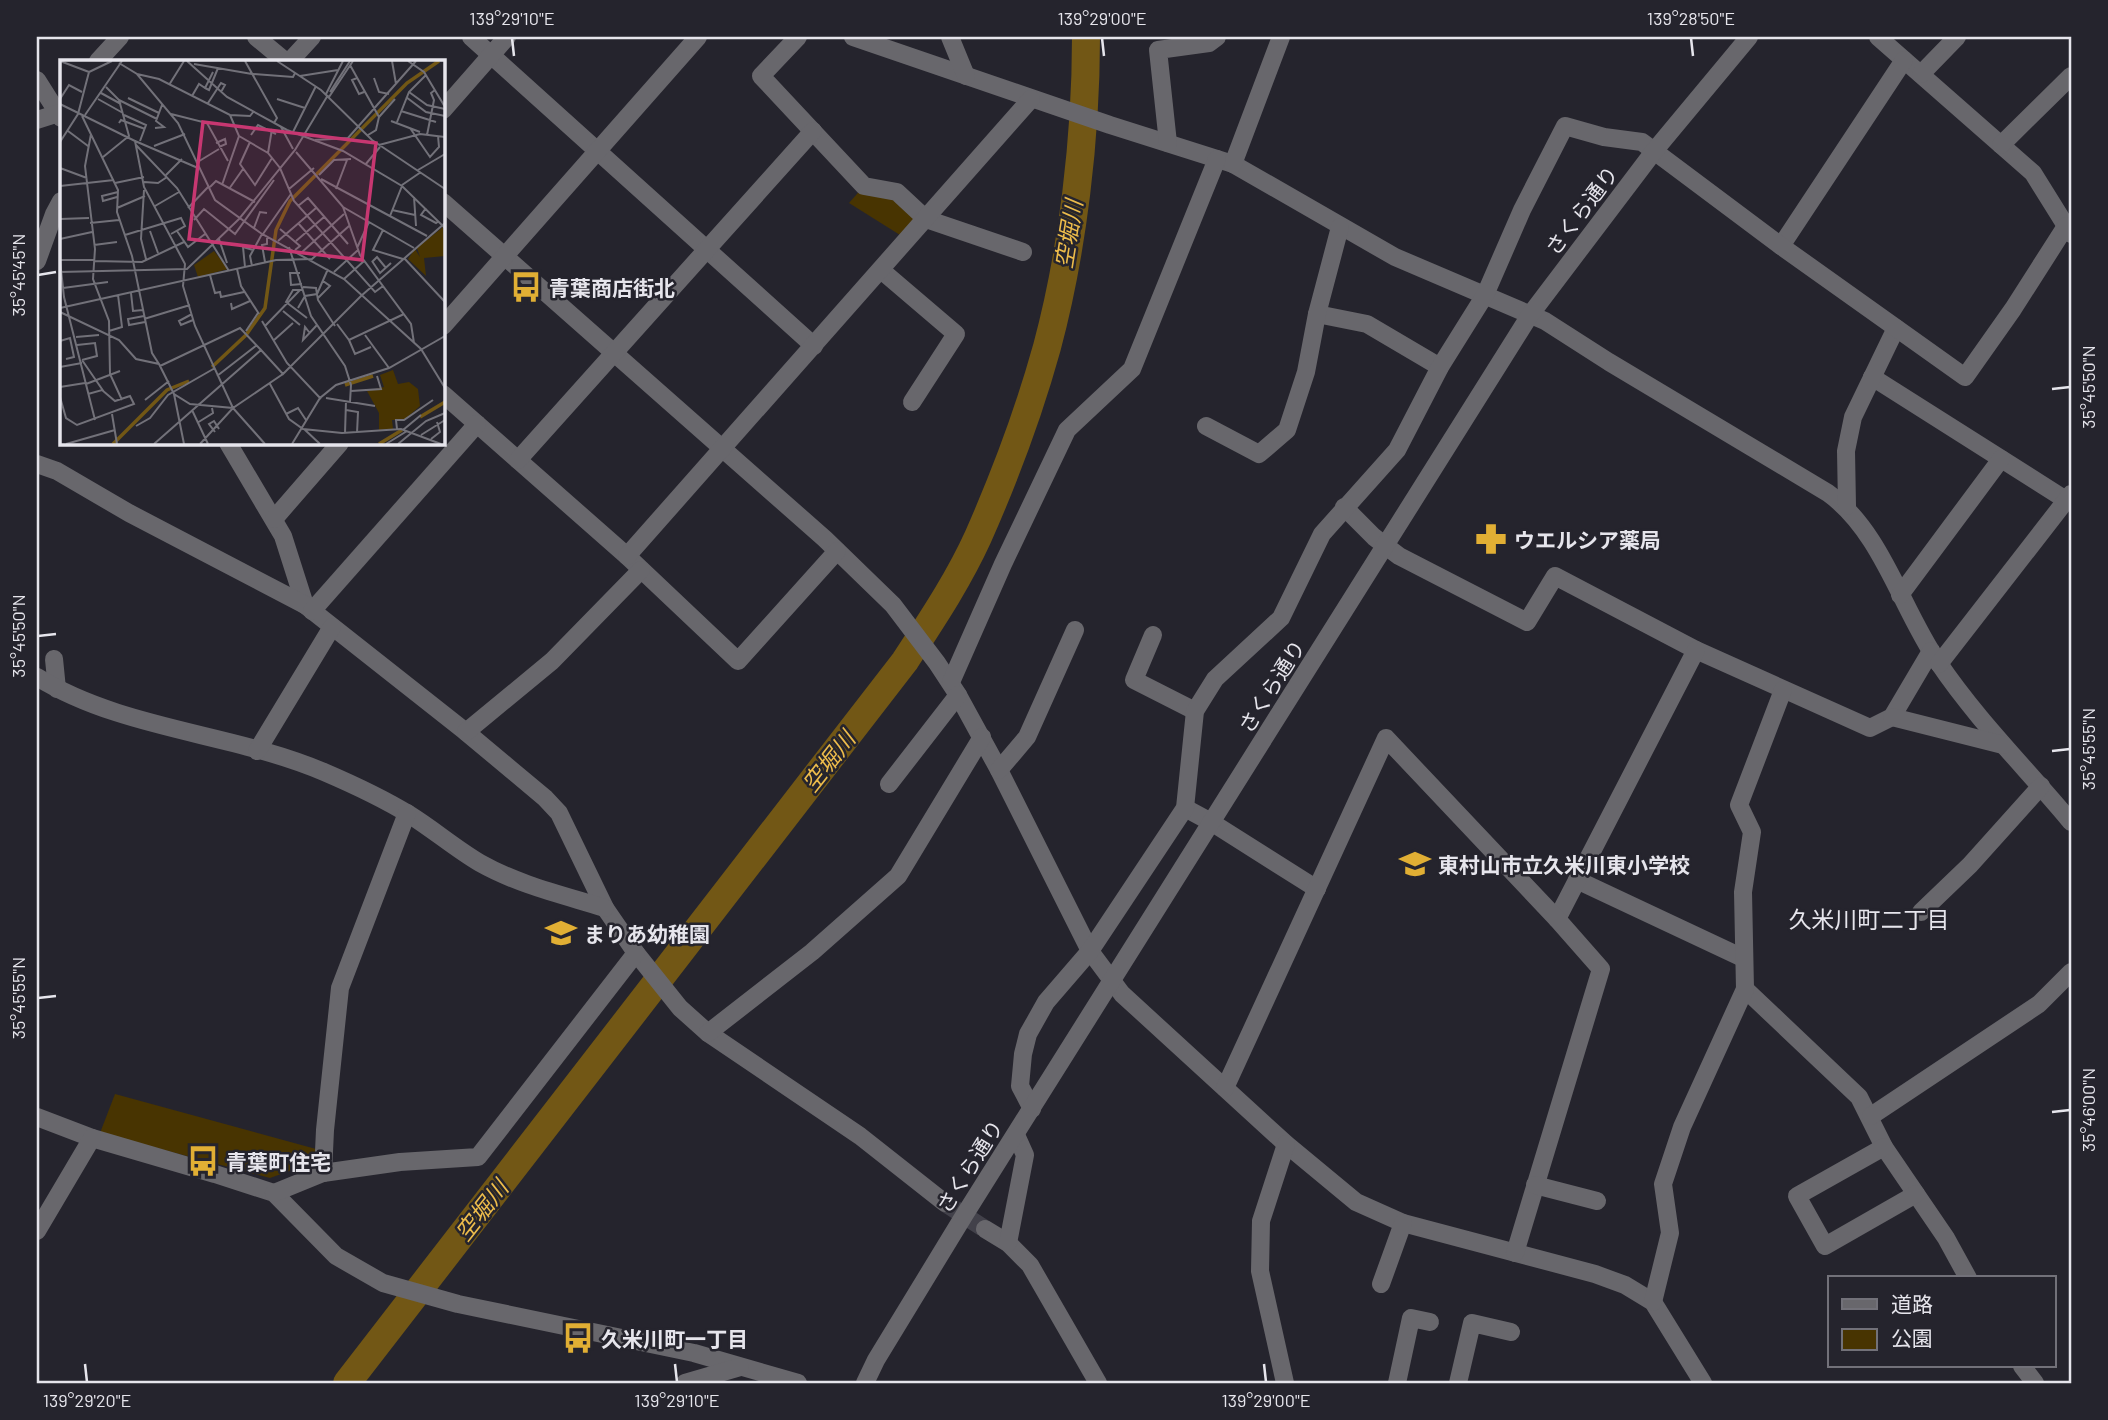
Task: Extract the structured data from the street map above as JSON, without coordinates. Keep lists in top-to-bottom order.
{
  "streets": {
    "street": ["さくら通り"]
  },
  "districts": ["久米川町二丁目"],
  "water": ["空堀川"],
  "places": {
    "bus stop": ["青葉商店街北", "青葉町住宅", "久米川町一丁目"],
    "pharmacy": ["ウエルシア薬局"],
    "school or university": ["東村山市立久米川東小学校", "まりあ幼稚園"]
  },
  "legend": ["道路", "公園"],
  "coordinates": [
    "139°29'10\"E",
    "139°29'00\"E",
    "139°28'50\"E",
    "35°45'45\"N",
    "35°45'50\"N",
    "35°45'55\"N",
    "35°46'00\"N",
    "139°29'20\"E"
  ]
}
